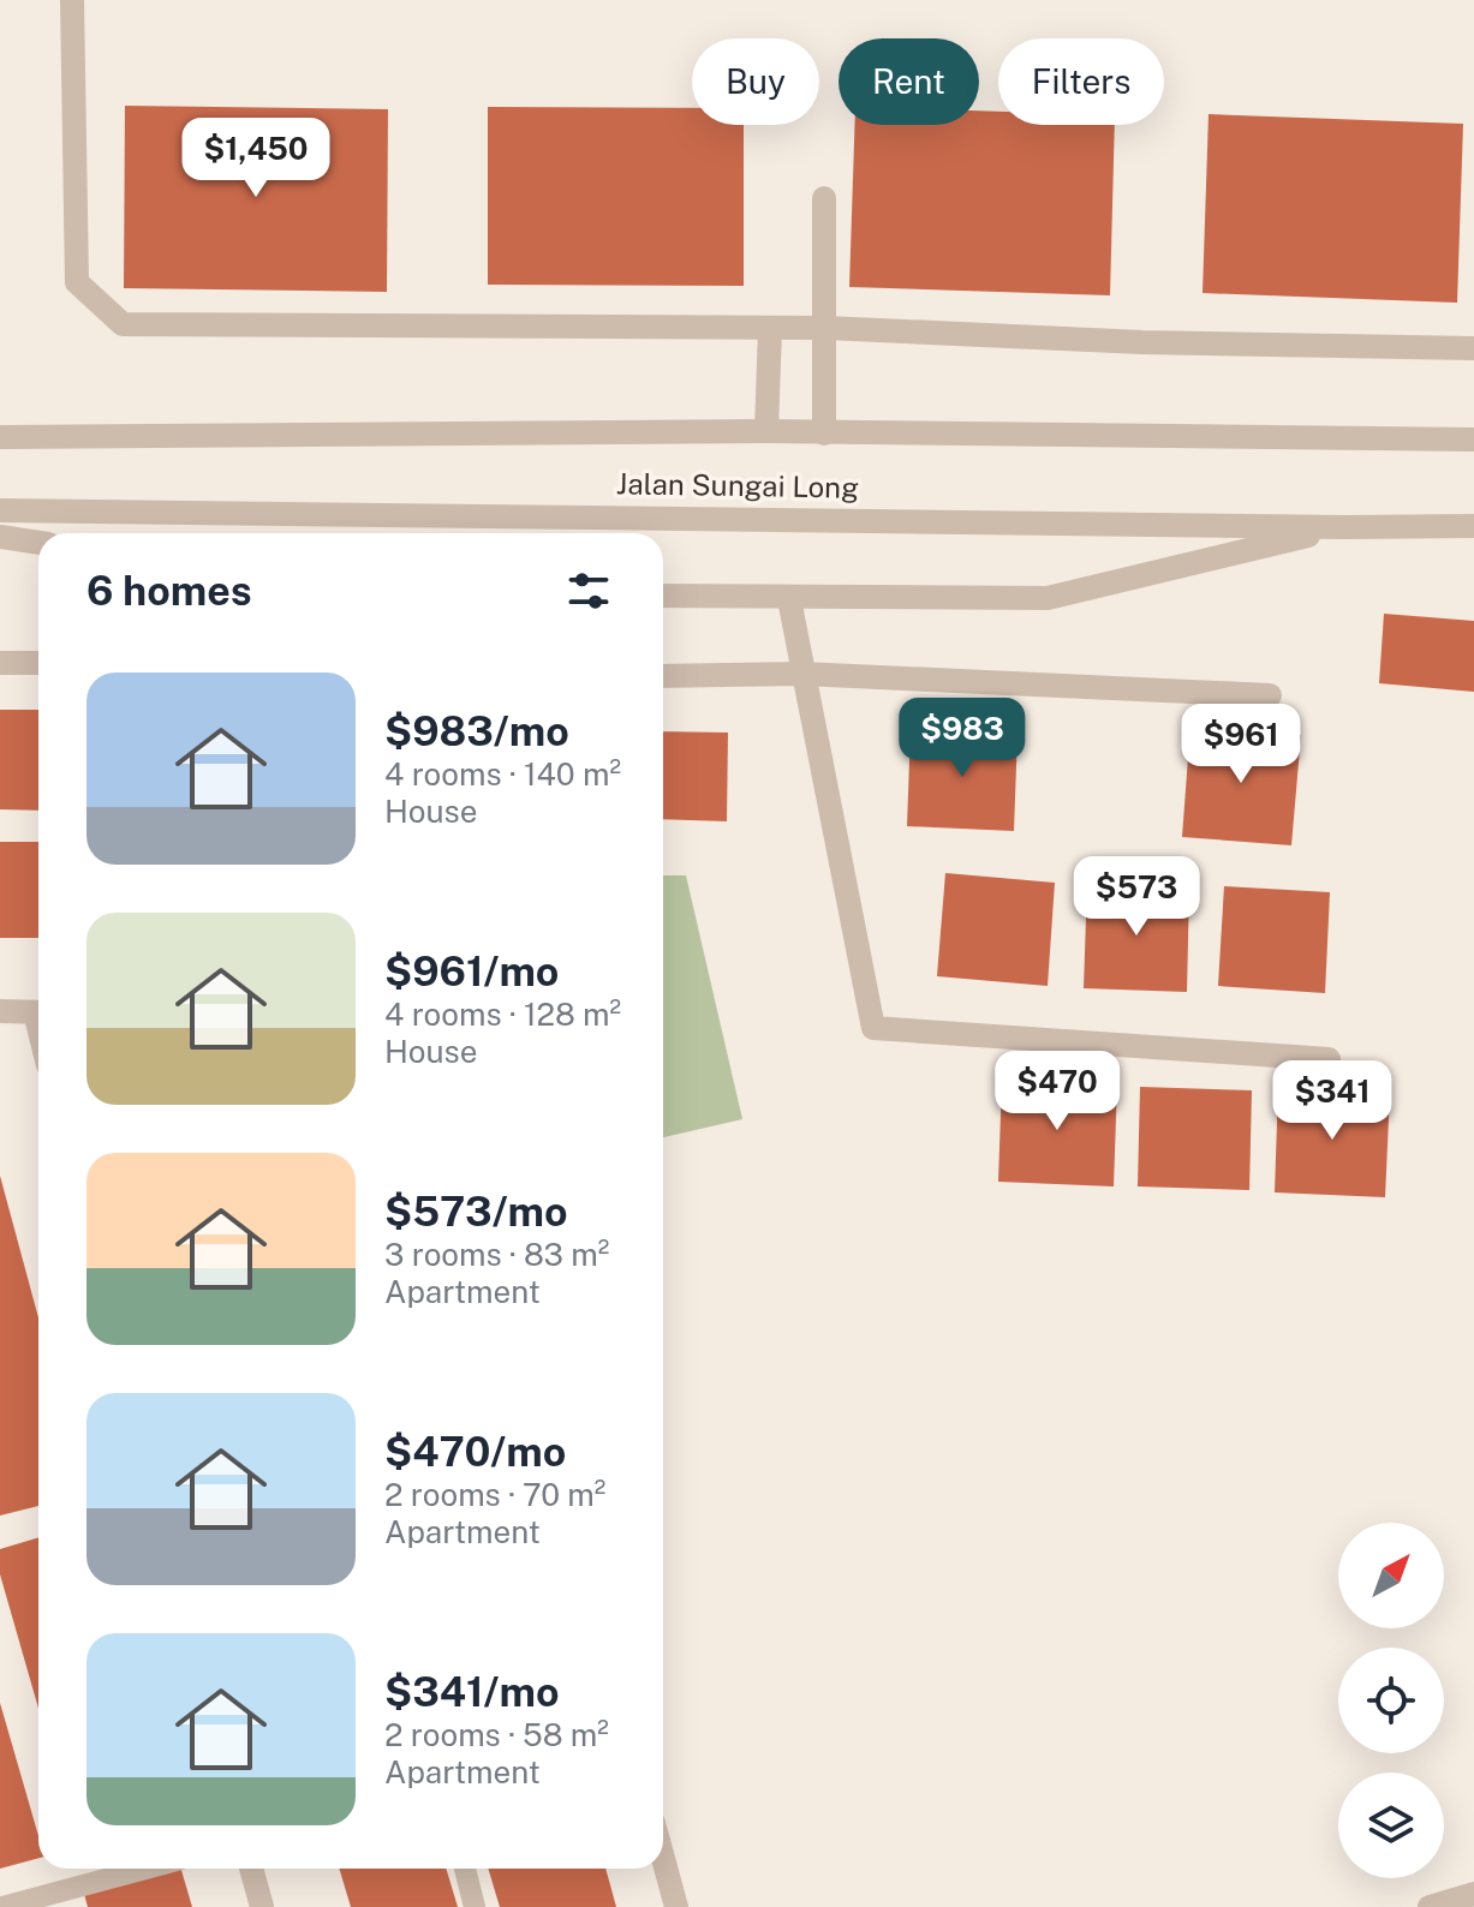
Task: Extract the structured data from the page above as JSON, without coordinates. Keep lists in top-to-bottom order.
{
  "streets": {
    "street": ["Jalan Sungai Long"]
  },
  "north": "top right",
  "page": {
    "chip": ["Buy", "Rent", "Filters"],
    "price": [
      "$1,450",
      "$983",
      "$961",
      "$573",
      "$470",
      "$341"
    ],
    "heading": "6 homes",
    "list": [
      {
        "name": "$983/mo",
        "note": "4 rooms · 140 m² · House"
      },
      {
        "name": "$961/mo",
        "note": "4 rooms · 128 m² · House"
      },
      {
        "name": "$573/mo",
        "note": "3 rooms · 83 m² · Apartment"
      },
      {
        "name": "$470/mo",
        "note": "2 rooms · 70 m² · Apartment"
      },
      {
        "name": "$341/mo",
        "note": "2 rooms · 58 m² · Apartment"
      }
    ]
  }
}
